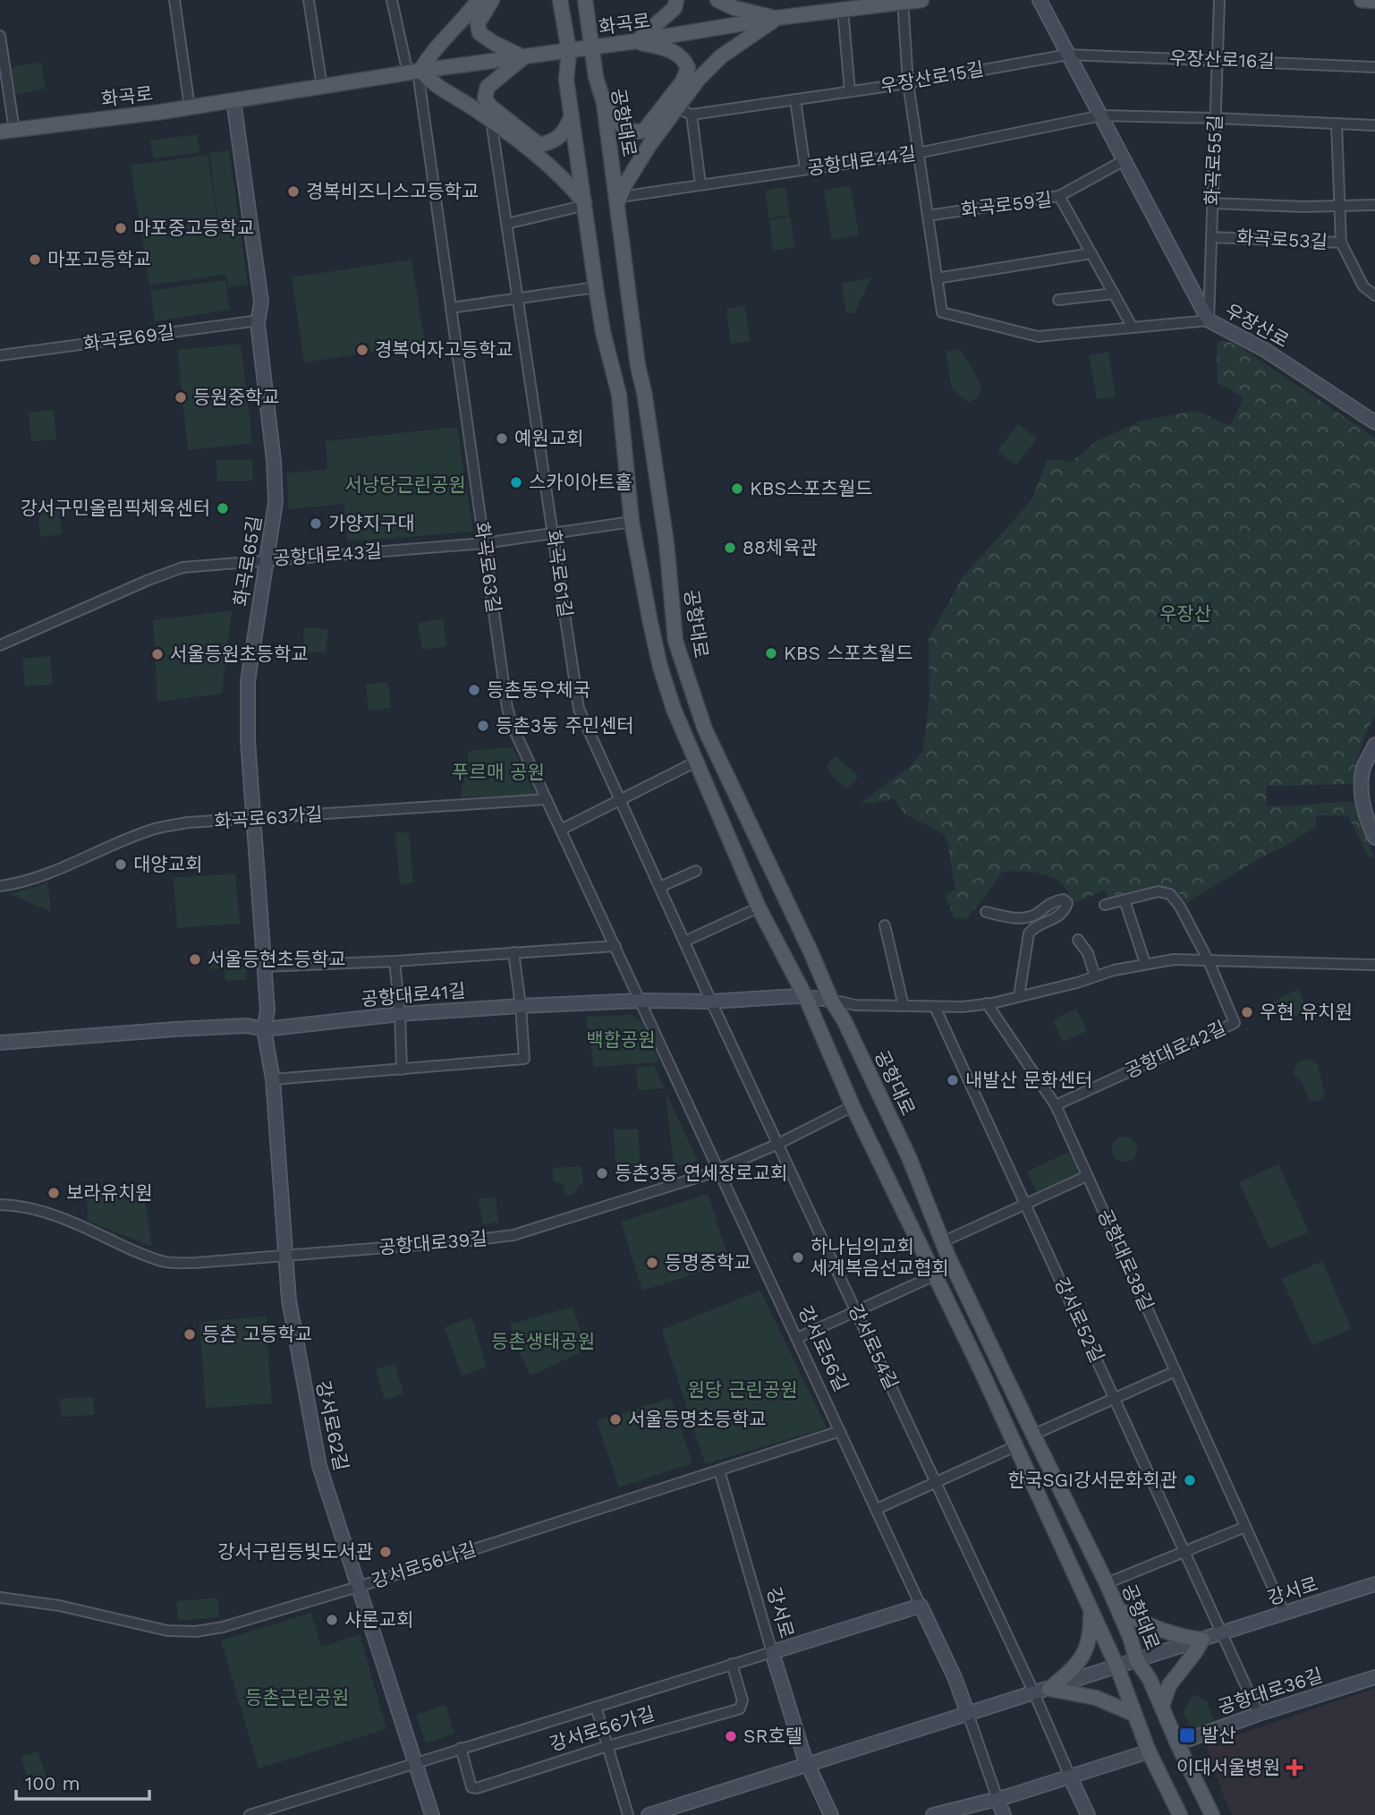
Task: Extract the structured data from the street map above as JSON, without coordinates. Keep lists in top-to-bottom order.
{
  "streets": {
    "main road": ["화곡로", "공항대로"],
    "street": [
      "우장산로16길",
      "우장산로15길",
      "화곡로55길",
      "공항대로44길",
      "화곡로59길",
      "화곡로53길",
      "우장산로",
      "화곡로69길",
      "공항대로43길",
      "화곡로65길",
      "화곡로63길",
      "화곡로61길",
      "화곡로63가길",
      "공항대로41길",
      "공항대로42길",
      "공항대로39길",
      "공항대로38길",
      "강서로52길",
      "강서로54길",
      "강서로56길",
      "강서로62길",
      "강서로56나길",
      "강서로",
      "공항대로36길",
      "강서로56가길"
    ]
  },
  "crossings": [
    ["화곡로", "공항대로"],
    ["화곡로", "화곡로65길"],
    ["화곡로", "화곡로63길"],
    ["우장산로16길", "우장산로15길"],
    ["우장산로16길", "화곡로55길"],
    ["우장산로16길", "우장산로"],
    ["우장산로15길", "우장산로"],
    ["공항대로", "공항대로44길"],
    ["공항대로", "공항대로41길"],
    ["공항대로", "강서로"],
    ["공항대로", "공항대로36길"],
    ["화곡로55길", "공항대로44길"],
    ["화곡로55길", "화곡로53길"],
    ["화곡로55길", "우장산로"],
    ["공항대로44길", "우장산로"],
    ["화곡로69길", "화곡로65길"],
    ["공항대로43길", "화곡로65길"],
    ["공항대로43길", "화곡로63길"],
    ["공항대로43길", "화곡로61길"],
    ["화곡로65길", "화곡로63가길"],
    ["화곡로65길", "공항대로41길"],
    ["화곡로65길", "강서로62길"],
    ["화곡로63길", "화곡로63가길"],
    ["화곡로63길", "공항대로41길"],
    ["화곡로63길", "강서로56길"],
    ["화곡로61길", "공항대로41길"],
    ["화곡로61길", "강서로54길"],
    ["공항대로41길", "강서로54길"],
    ["공항대로41길", "강서로56길"],
    ["공항대로41길", "강서로62길"],
    ["공항대로42길", "공항대로38길"],
    ["공항대로39길", "강서로54길"],
    ["공항대로39길", "강서로56길"],
    ["공항대로39길", "강서로62길"],
    ["공항대로38길", "강서로"],
    ["강서로52길", "강서로"],
    ["강서로54길", "강서로"],
    ["강서로56길", "강서로56나길"],
    ["강서로56길", "강서로"],
    ["강서로56길", "강서로56가길"],
    ["강서로62길", "강서로56나길"],
    ["강서로62길", "강서로56가길"],
    ["강서로56나길", "강서로"],
    ["강서로", "강서로56가길"]
  ],
  "parks": [
    "서낭당근린공원",
    "우장산",
    "푸르매 공원",
    "백합공원",
    "등촌생태공원",
    "원당 근린공원",
    "등촌근린공원"
  ],
  "places": {
    "other": [
      "경복비즈니스고등학교",
      "마포중고등학교",
      "마포고등학교",
      "경복여자고등학교",
      "등원중학교",
      "예원교회",
      "스카이아트홀",
      "KBS스포츠월드",
      "강서구민올림픽체육센터",
      "가양지구대",
      "88체육관",
      "KBS 스포츠월드",
      "서울등원초등학교",
      "등촌동우체국",
      "등촌3동 주민센터",
      "대양교회",
      "서울등현초등학교",
      "우현 유치원",
      "내발산 문화센터",
      "등촌3동 연세장로교회",
      "보라유치원",
      "하나님의교회 세계복음선교협회",
      "등명중학교",
      "등촌 고등학교",
      "서울등명초등학교",
      "한국SGI강서문화회관",
      "강서구립등빛도서관",
      "샤론교회",
      "SR호텔"
    ],
    "transit": ["발산"],
    "health": ["이대서울병원"]
  },
  "scale_bar": "100 m"
}
